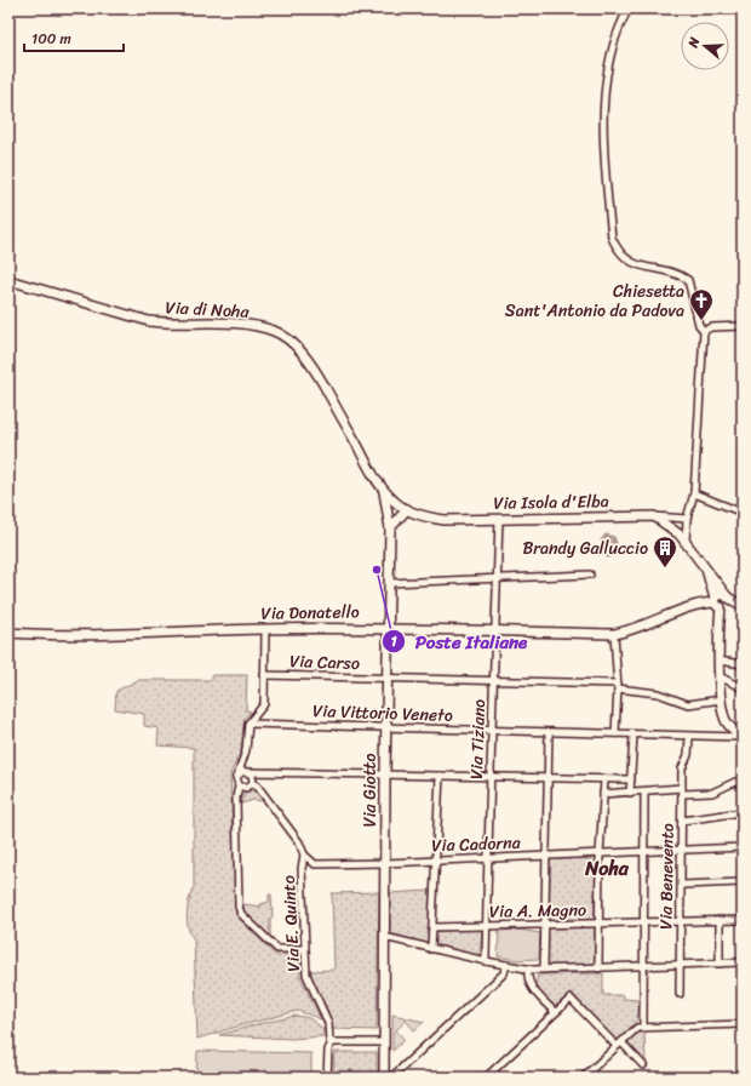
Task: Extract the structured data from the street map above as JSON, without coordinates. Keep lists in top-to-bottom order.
{
  "streets": {
    "street": [
      "Via di Noha",
      "Via Isola d'Elba",
      "Via Donatello",
      "Via Carso",
      "Via Vittorio Veneto",
      "Via Tiziano",
      "Via Giotto",
      "Via Cadorna",
      "Via Benevento",
      "Via A. Magno",
      "Via E. Quinto"
    ]
  },
  "crossings": [
    ["Via di Noha", "Via Isola d'Elba"],
    ["Via di Noha", "Via Giotto"],
    ["Via Isola d'Elba", "Via Tiziano"],
    ["Via Isola d'Elba", "Via Giotto"],
    ["Via Donatello", "Via Tiziano"],
    ["Via Donatello", "Via Giotto"],
    ["Via Carso", "Via Tiziano"],
    ["Via Carso", "Via Giotto"],
    ["Via Vittorio Veneto", "Via Tiziano"],
    ["Via Vittorio Veneto", "Via Giotto"],
    ["Via Vittorio Veneto", "Via Benevento"],
    ["Via Tiziano", "Via Cadorna"],
    ["Via Tiziano", "Via A. Magno"],
    ["Via Giotto", "Via Cadorna"],
    ["Via Cadorna", "Via Benevento"],
    ["Via Cadorna", "Via E. Quinto"],
    ["Via Benevento", "Via A. Magno"]
  ],
  "districts": ["Noha"],
  "places": {
    "church": ["Chiesetta Sant'Antonio da Padova"],
    "building": ["Brandy Galluccio"],
    "other": ["Poste Italiane"]
  },
  "scale_bar": "100 m",
  "north": "left"
}
